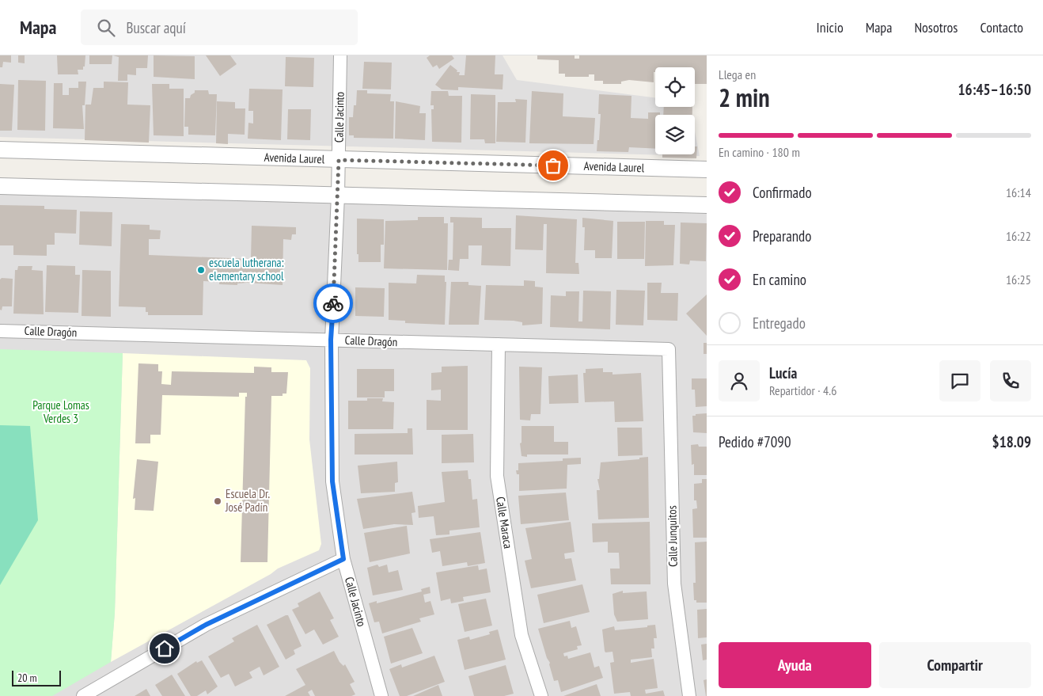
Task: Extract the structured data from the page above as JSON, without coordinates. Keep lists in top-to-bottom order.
{
  "streets": {
    "street": [
      "Calle Jacinto",
      "Avenida Laurel",
      "Calle Dragón",
      "Calle Maraca",
      "Calle Junquitos"
    ]
  },
  "crossings": [
    ["Calle Jacinto", "Avenida Laurel"],
    ["Calle Jacinto", "Calle Dragón"],
    ["Calle Dragón", "Calle Maraca"],
    ["Calle Dragón", "Calle Junquitos"]
  ],
  "parks": ["Parque Lomas Verdes 3"],
  "places": ["escuela lutherana: elementary school", "Escuela Dr. José Padín"],
  "scale_bar": "20 m",
  "page": {
    "header": "Mapa",
    "search": "Buscar aquí",
    "nav": [
      "Inicio",
      "Mapa",
      "Nosotros",
      "Contacto"
    ],
    "heading": ["2 min", "Llega en", "16:45–16:50"],
    "panel": [
      "Lucía",
      "Repartidor · 4.6",
      "Pedido #7090",
      "$18.09"
    ],
    "bar": "En camino · 180 m",
    "list": [
      ["Confirmado", "16:14"],
      ["Preparando", "16:22"],
      ["En camino", "16:25"],
      "Entregado"
    ],
    "buttons": ["Ayuda", "Compartir"],
    "scale": "20 m"
  }
}
